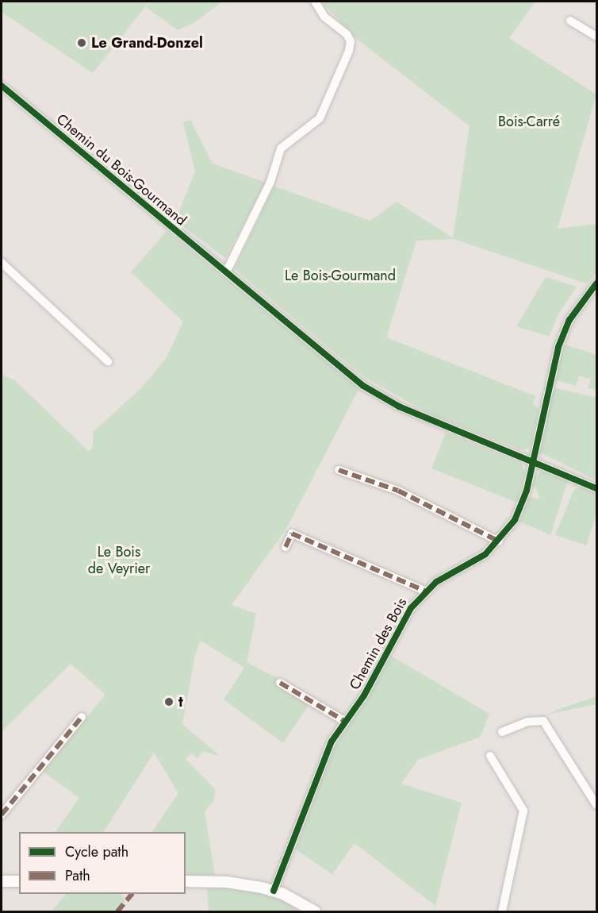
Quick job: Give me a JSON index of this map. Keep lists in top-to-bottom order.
{
  "streets": {
    "street": ["Chemin du Bois-Gourmand", "Chemin des Bois"]
  },
  "crossings": [
    ["Chemin du Bois-Gourmand", "Chemin des Bois"]
  ],
  "parks": ["Bois-Carré", "Le Bois-Gourmand", "Le Bois de Veyrier"],
  "places": ["Le Grand-Donzel", "t"],
  "legend": ["Cycle path", "Path"]
}
